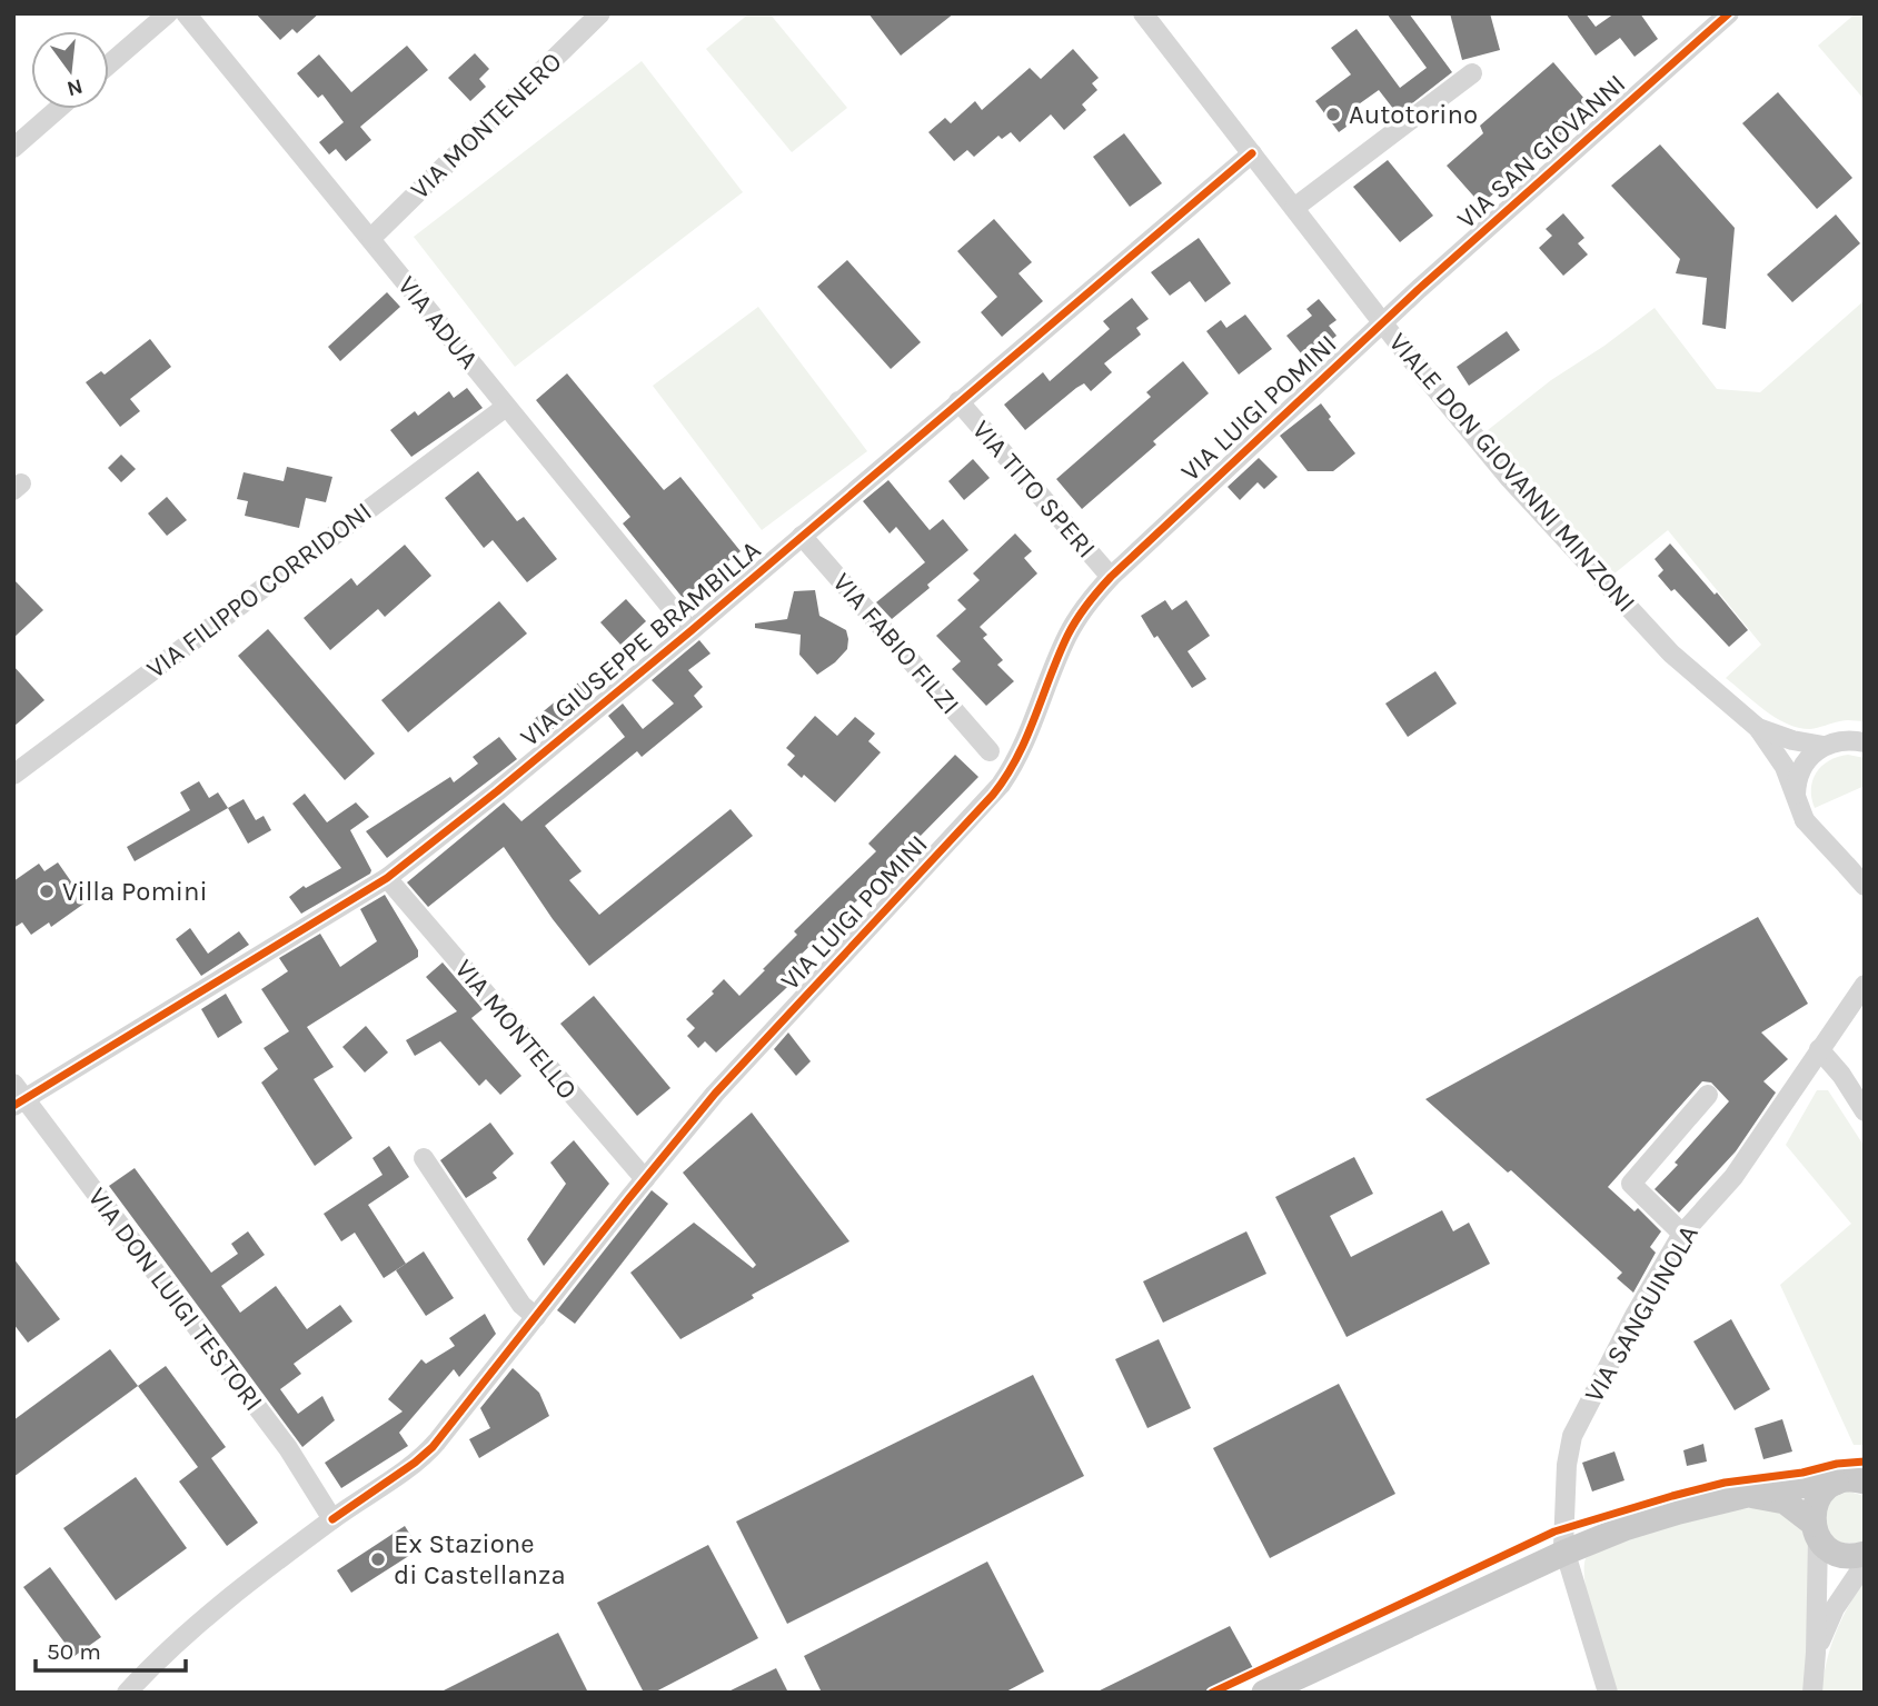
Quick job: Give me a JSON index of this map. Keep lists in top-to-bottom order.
{
  "streets": {
    "street": [
      "VIA MONTENERO",
      "VIA SAN GIOVANNI",
      "VIA ADUA",
      "VIA LUIGI POMINI",
      "VIALE DON GIOVANNI MINZONI",
      "VIA TITO SPERI",
      "VIA FILIPPO CORRIDONI",
      "VIA GIUSEPPE BRAMBILLA",
      "VIA FABIO FILZI",
      "VIA MONTELLO",
      "VIA DON LUIGI TESTORI",
      "VIA SANGUINOLA"
    ]
  },
  "crossings": [
    ["VIA MONTENERO", "VIA ADUA"],
    ["VIA SAN GIOVANNI", "VIA LUIGI POMINI"],
    ["VIA SAN GIOVANNI", "VIALE DON GIOVANNI MINZONI"],
    ["VIA ADUA", "VIA FILIPPO CORRIDONI"],
    ["VIA ADUA", "VIA GIUSEPPE BRAMBILLA"],
    ["VIA LUIGI POMINI", "VIALE DON GIOVANNI MINZONI"],
    ["VIA LUIGI POMINI", "VIA TITO SPERI"],
    ["VIA LUIGI POMINI", "VIA MONTELLO"],
    ["VIA LUIGI POMINI", "VIA DON LUIGI TESTORI"],
    ["VIALE DON GIOVANNI MINZONI", "VIA GIUSEPPE BRAMBILLA"],
    ["VIA TITO SPERI", "VIA GIUSEPPE BRAMBILLA"],
    ["VIA GIUSEPPE BRAMBILLA", "VIA FABIO FILZI"],
    ["VIA GIUSEPPE BRAMBILLA", "VIA MONTELLO"],
    ["VIA GIUSEPPE BRAMBILLA", "VIA DON LUIGI TESTORI"]
  ],
  "places": ["Autotorino", "Villa Pomini", "Ex Stazione di Castellanza"],
  "scale_bar": "50 m",
  "north": "bottom"
}
